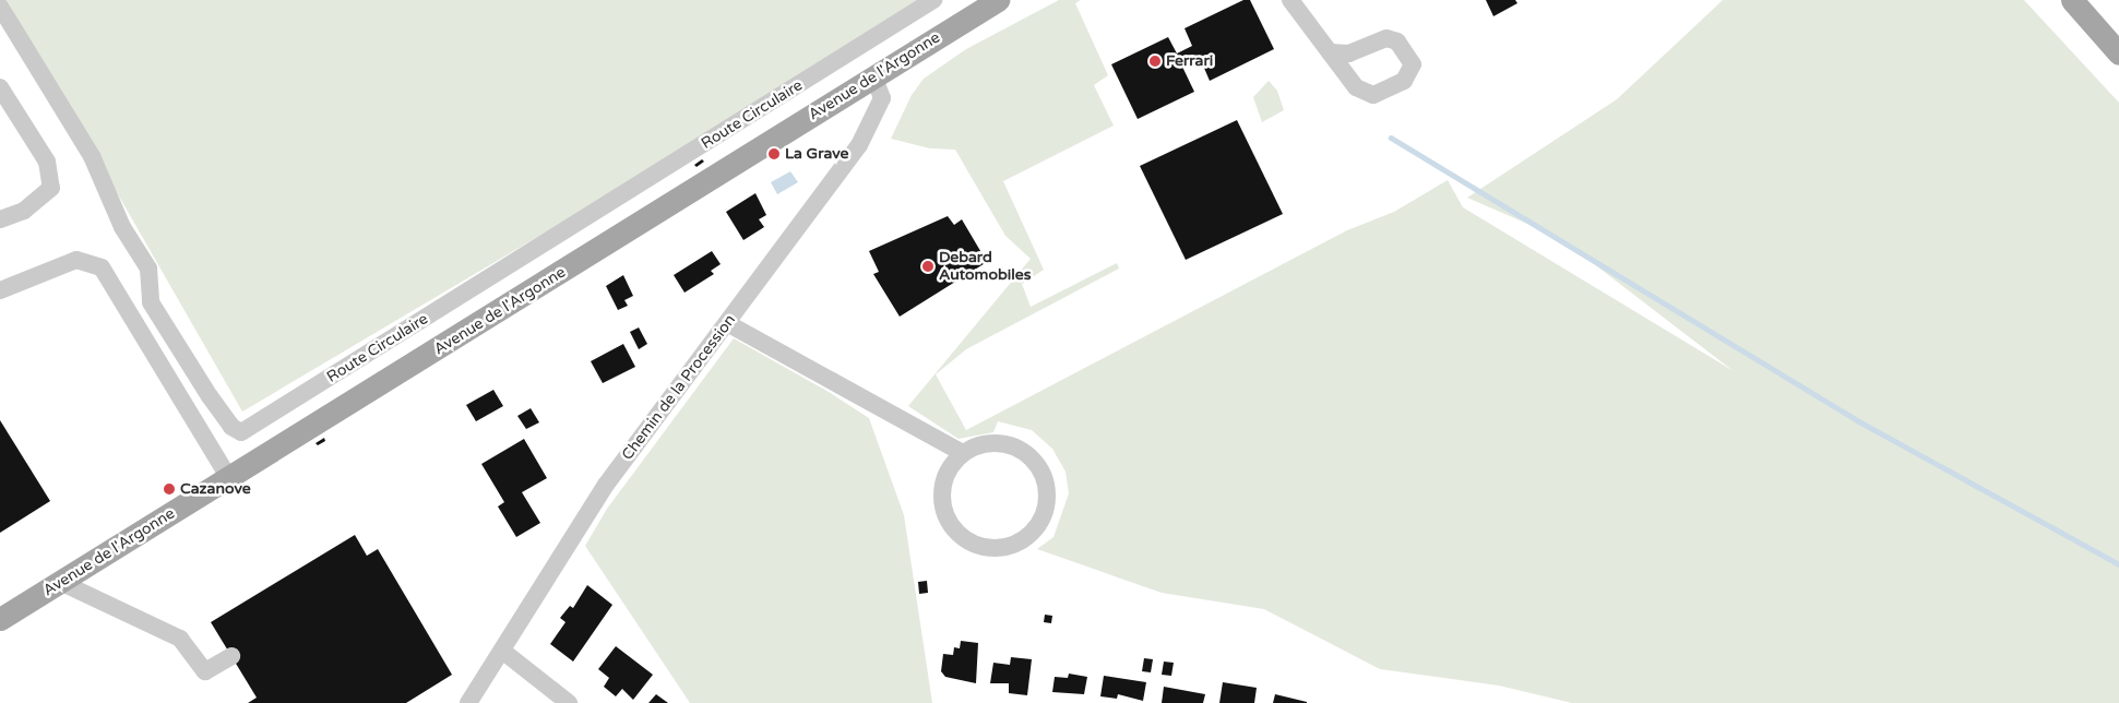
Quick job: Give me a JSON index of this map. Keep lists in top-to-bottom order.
{
  "streets": {
    "main road": ["Avenue de l'Argonne"],
    "street": ["Route Circulaire", "Chemin de la Procession"]
  },
  "crossings": [
    ["Avenue de l'Argonne", "Chemin de la Procession"]
  ],
  "places": [
    "Ferrari",
    "La Grave",
    "Debard Automobiles",
    "Cazanove"
  ]
}
